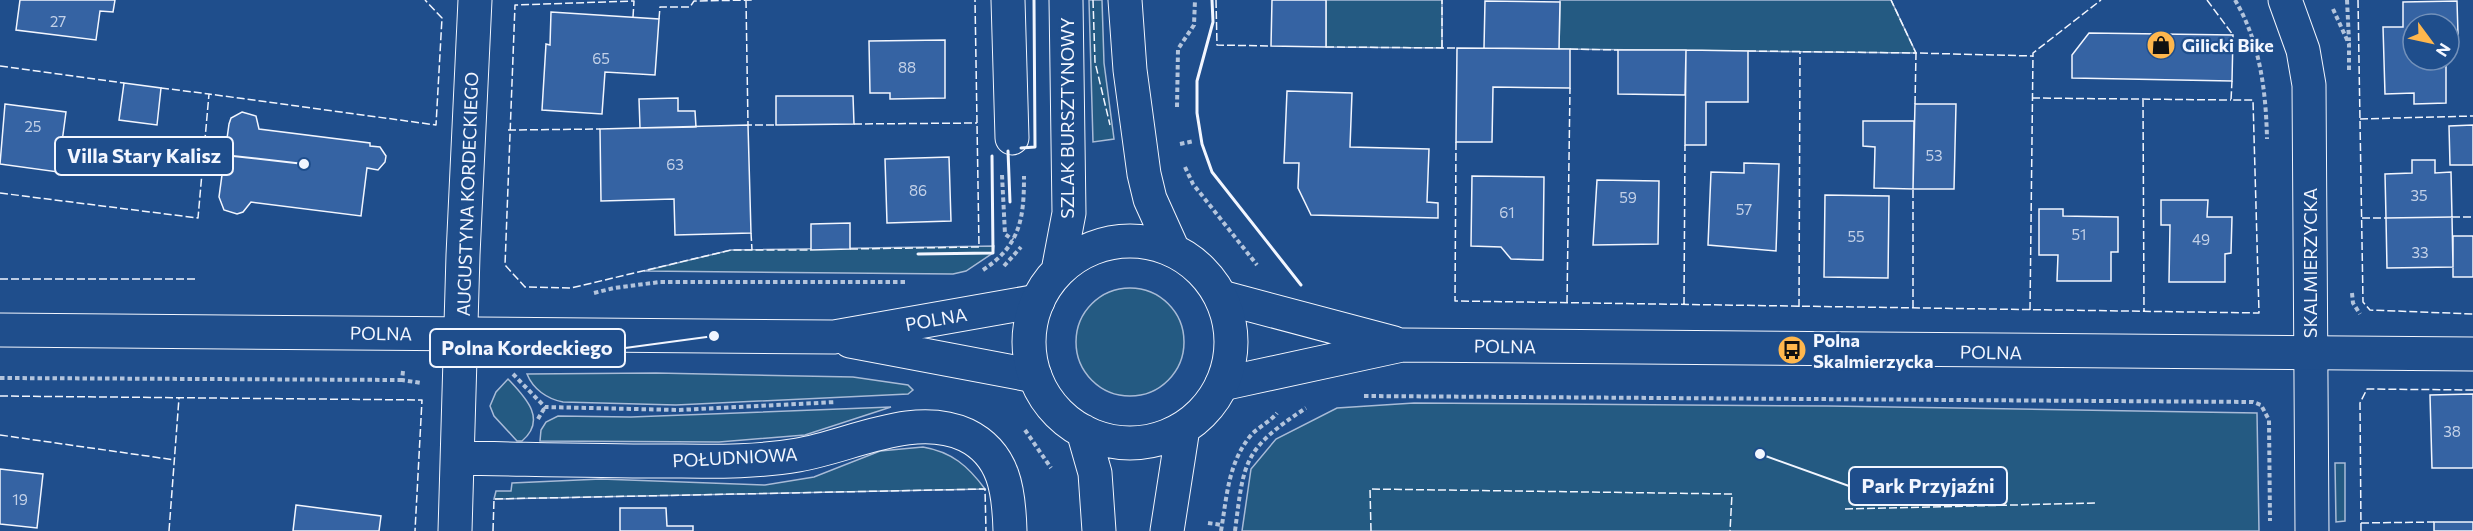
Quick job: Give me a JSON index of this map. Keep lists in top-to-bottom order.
{
  "streets": {
    "street": [
      "SZLAK BURSZTYNOWY",
      "AUGUSTYNA KORDECKIEGO",
      "SKALMIERZYCKA",
      "POLNA",
      "POŁUDNIOWA"
    ]
  },
  "crossings": [
    ["SZLAK BURSZTYNOWY", "POLNA"],
    ["AUGUSTYNA KORDECKIEGO", "POLNA"],
    ["AUGUSTYNA KORDECKIEGO", "POŁUDNIOWA"],
    ["SKALMIERZYCKA", "POLNA"]
  ],
  "places": {
    "shop": ["Gilicki Bike"],
    "other": ["Villa Stary Kalisz", "Polna Kordeckiego", "Park Przyjaźni"],
    "bus stop": ["Polna Skalmierzycka"]
  },
  "house_numbers": [
    "27",
    "65",
    "88",
    "25",
    "53",
    "63",
    "86",
    "35",
    "59",
    "57",
    "61",
    "51",
    "55",
    "49",
    "33",
    "38",
    "19"
  ],
  "north": "bottom right"
}
